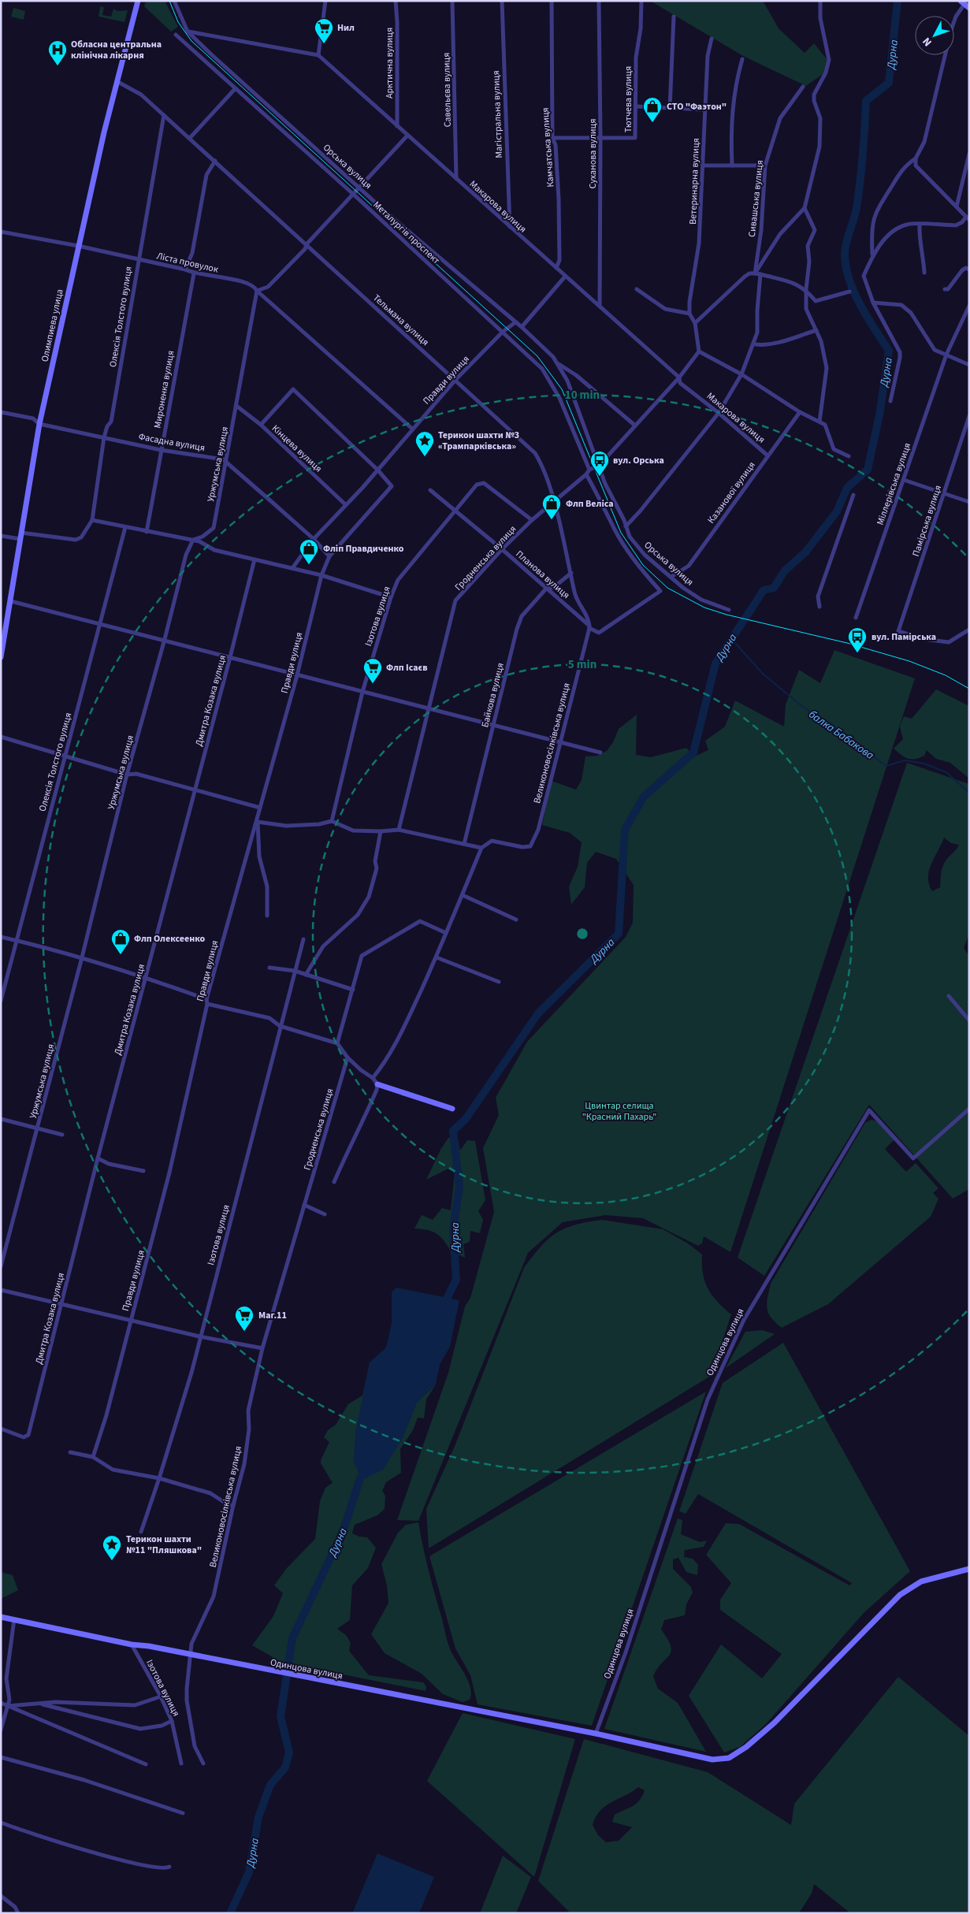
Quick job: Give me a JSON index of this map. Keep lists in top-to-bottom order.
{
  "streets": {
    "main road": ["Олимпиева улица", "Одинцова вулиця"],
    "street": [
      "Арктична вулиця",
      "Савельєва вулиця",
      "Тютчева вулиця",
      "Магістральна вулиця",
      "Камчатська вулиця",
      "Суханова вулиця",
      "Орська вулиця",
      "Ветеринарна вулиця",
      "Сивашська вулиця",
      "Макарова вулиця",
      "Металургів проспект",
      "Ліста провулок",
      "Олексія Толстого вулиця",
      "Тельмана вулиця",
      "Правди вулиця",
      "Мироненка вулиця",
      "Фасадна вулиця",
      "Кінцева вулиця",
      "Уржумська вулиця",
      "Міллерівська вулиця",
      "Казанової вулиця",
      "Памірська вулиця",
      "Гродненська вулиця",
      "Планова вулиця",
      "Ізотова вулиця",
      "Байкова вулиця",
      "Дмитра Козака вулиця",
      "Великоновосілківська вулиця"
    ]
  },
  "crossings": [
    ["Арктична вулиця", "Макарова вулиця"],
    ["Савельєва вулиця", "Макарова вулиця"],
    ["Тютчева вулиця", "Камчатська вулиця"],
    ["Тютчева вулиця", "Суханова вулиця"],
    ["Магістральна вулиця", "Макарова вулиця"],
    ["Камчатська вулиця", "Макарова вулиця"],
    ["Суханова вулиця", "Макарова вулиця"],
    ["Орська вулиця", "Правди вулиця"],
    ["Орська вулиця", "Казанової вулиця"],
    ["Макарова вулиця", "Казанової вулиця"],
    ["Металургів проспект", "Правди вулиця"],
    ["Металургів проспект", "Гродненська вулиця"],
    ["Ліста провулок", "Олексія Толстого вулиця"],
    ["Ліста провулок", "Олимпиева улица"],
    ["Ліста провулок", "Правди вулиця"],
    ["Ліста провулок", "Мироненка вулиця"],
    ["Ліста провулок", "Уржумська вулиця"],
    ["Олексія Толстого вулиця", "Тельмана вулиця"],
    ["Олексія Толстого вулиця", "Фасадна вулиця"],
    ["Тельмана вулиця", "Олимпиева улица"],
    ["Тельмана вулиця", "Правди вулиця"],
    ["Тельмана вулиця", "Гродненська вулиця"],
    ["Тельмана вулиця", "Планова вулиця"],
    ["Тельмана вулиця", "Байкова вулиця"],
    ["Тельмана вулиця", "Великоновосілківська вулиця"],
    ["Олимпиева улица", "Фасадна вулиця"],
    ["Правди вулиця", "Фасадна вулиця"],
    ["Правди вулиця", "Кінцева вулиця"],
    ["Мироненка вулиця", "Фасадна вулиця"],
    ["Фасадна вулиця", "Уржумська вулиця"],
    ["Кінцева вулиця", "Уржумська вулиця"],
    ["Гродненська вулиця", "Планова вулиця"],
    ["Гродненська вулиця", "Ізотова вулиця"],
    ["Гродненська вулиця", "Великоновосілківська вулиця"],
    ["Планова вулиця", "Ізотова вулиця"],
    ["Планова вулиця", "Байкова вулиця"],
    ["Планова вулиця", "Великоновосілківська вулиця"],
    ["Ізотова вулиця", "Одинцова вулиця"],
    ["Великоновосілківська вулиця", "Одинцова вулиця"]
  ],
  "water": ["Дурна", "балка Бабакова"],
  "parks": ["Цвинтар селища \"Красний Пахарь\""],
  "places": {
    "supermarket": ["Нил", "Флп Ісаєв", "Маг.11"],
    "hospital": ["Обласна центральна клінічна лікарня"],
    "shop": [
      "СТО \"Фаэтон\"",
      "Флп Веліса",
      "Фліп Правдиченко",
      "Флп Олексеенко"
    ],
    "place": ["Терикон шахти №3 «Трампарківська»", "Терикон шахти №11 \"Пляшкова\""],
    "bus stop": ["вул. Орська", "вул. Памірська"]
  },
  "north": "bottom left",
  "rings": ["10 min", "5 min"]
}
